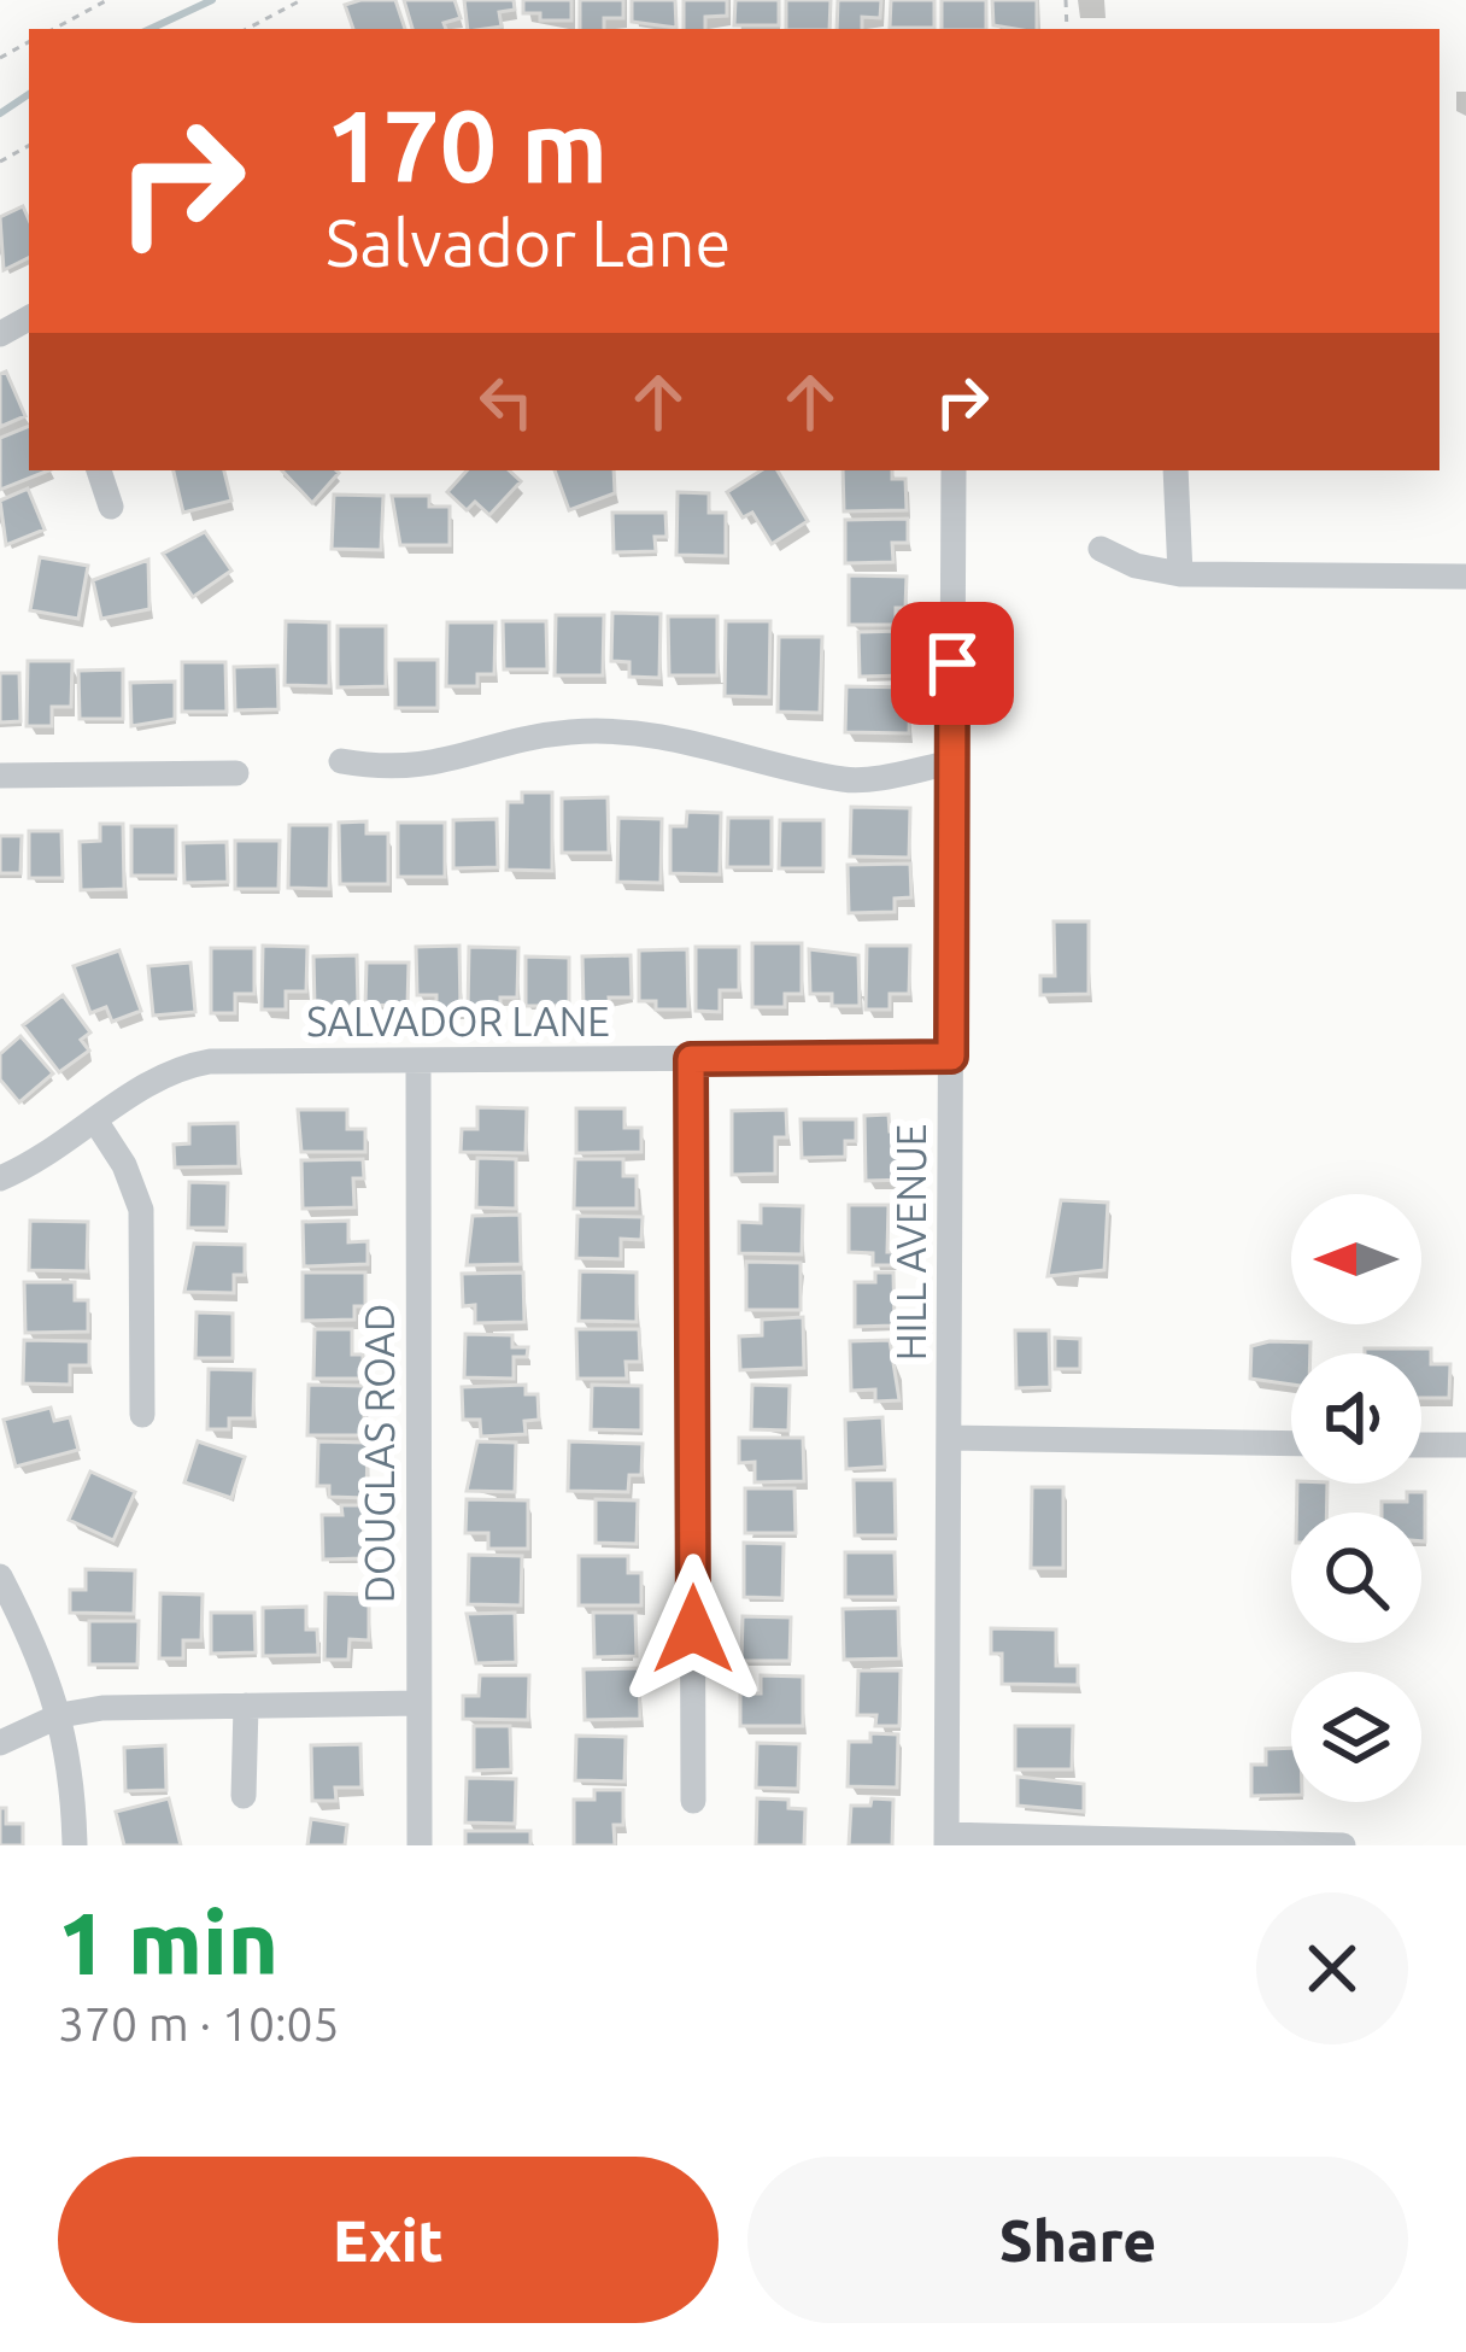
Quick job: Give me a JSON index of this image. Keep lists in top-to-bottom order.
{
  "streets": {
    "street": ["SALVADOR LANE", "HILL AVENUE", "DOUGLAS ROAD"]
  },
  "crossings": [
    ["SALVADOR LANE", "HILL AVENUE"],
    ["SALVADOR LANE", "DOUGLAS ROAD"]
  ],
  "north": "left",
  "page": {
    "turn": ["170 m", "Salvador Lane"],
    "heading": ["1 min", "370 m · 10:05"],
    "buttons": ["Exit", "Share"]
  }
}
